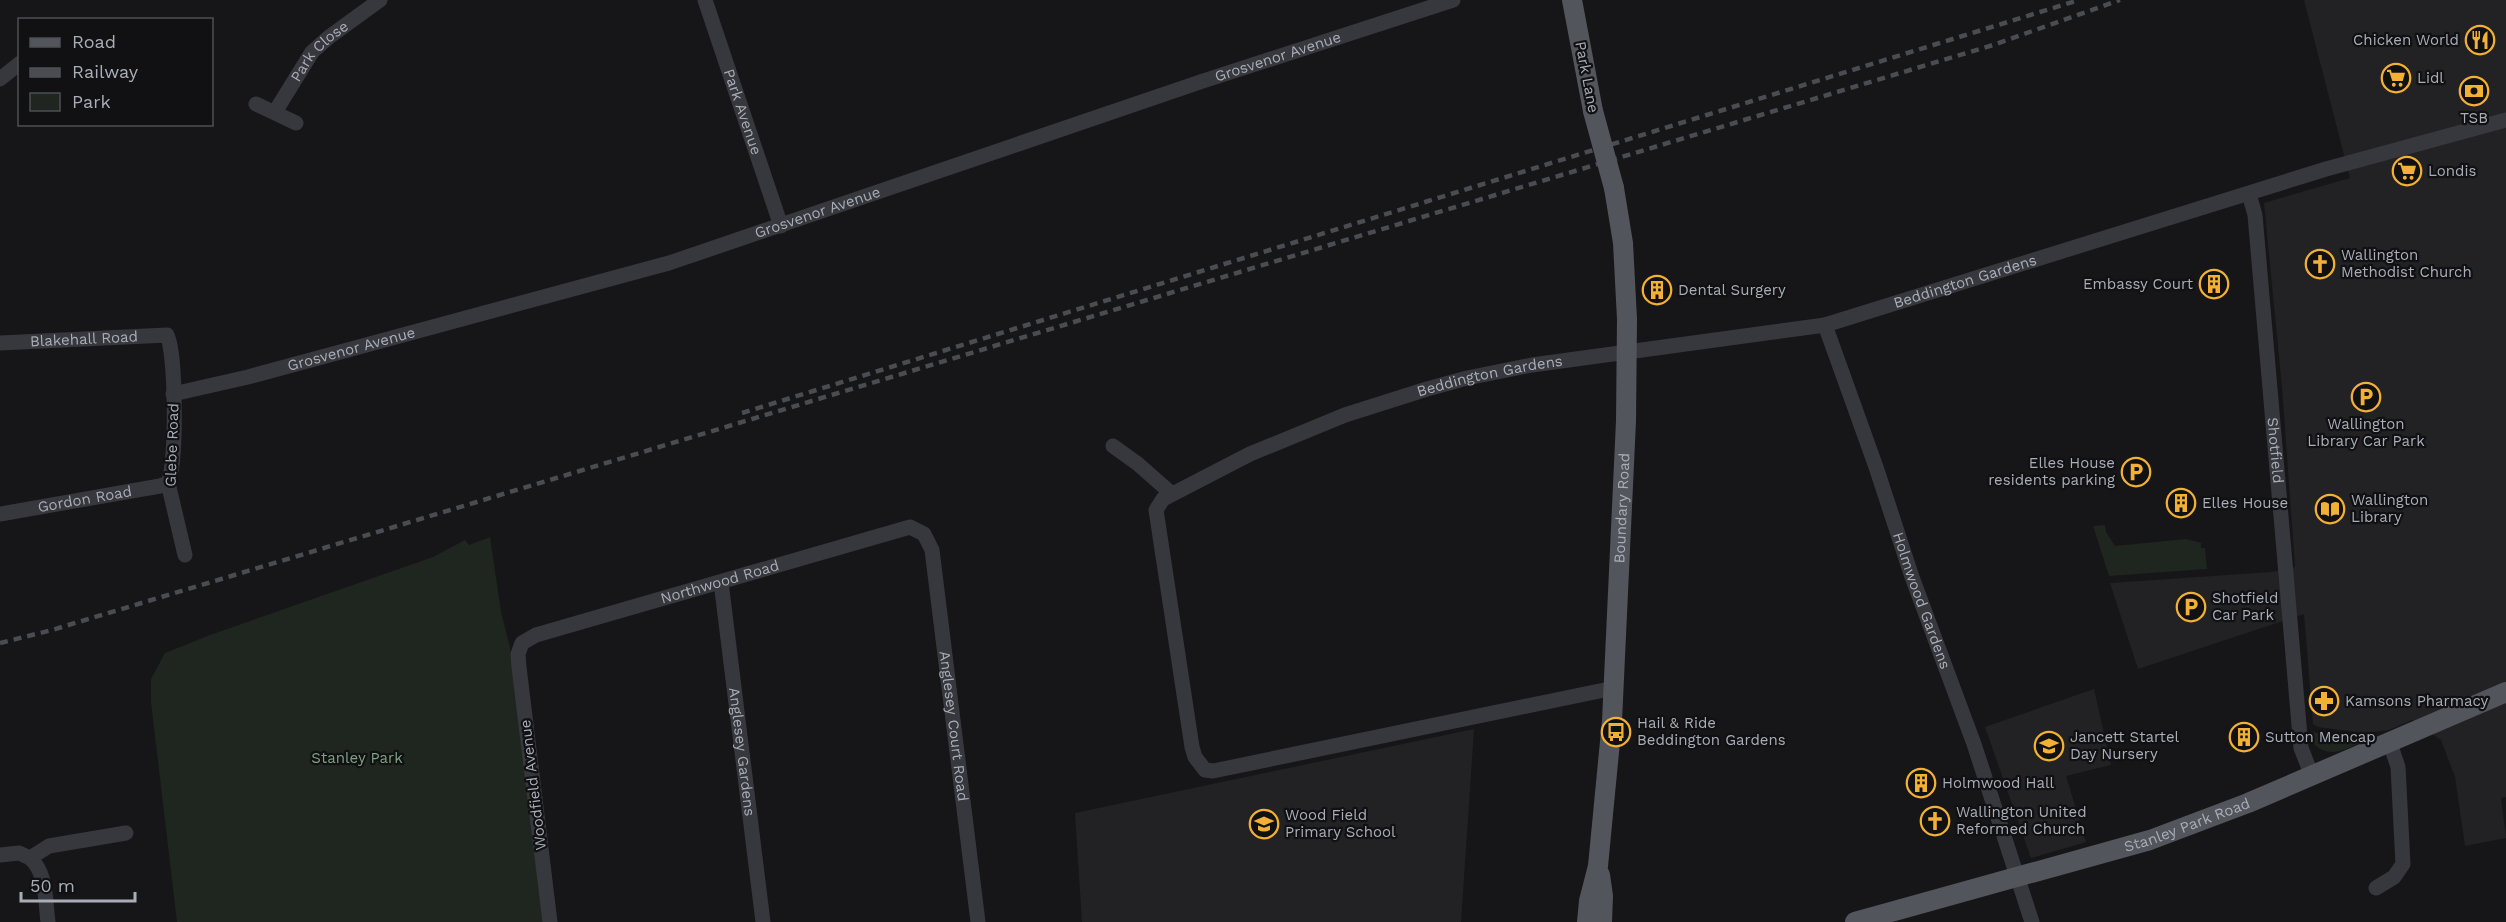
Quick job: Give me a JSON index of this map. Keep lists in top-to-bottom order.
{
  "streets": {
    "main road": ["Park Lane", "Boundary Road", "Stanley Park Road"],
    "street": [
      "Park Close",
      "Grosvenor Avenue",
      "Park Avenue",
      "Beddington Gardens",
      "Blakehall Road",
      "Glebe Road",
      "Shotfield",
      "Gordon Road",
      "Northwood Road",
      "Holmwood Gardens",
      "Anglesey Court Road",
      "Anglesey Gardens",
      "Woodfield Avenue"
    ]
  },
  "crossings": [
    ["Grosvenor Avenue", "Park Avenue"],
    ["Grosvenor Avenue", "Glebe Road"],
    ["Park Lane", "Boundary Road"],
    ["Beddington Gardens", "Shotfield"],
    ["Beddington Gardens", "Boundary Road"],
    ["Beddington Gardens", "Holmwood Gardens"],
    ["Blakehall Road", "Glebe Road"],
    ["Glebe Road", "Gordon Road"],
    ["Shotfield", "Stanley Park Road"],
    ["Northwood Road", "Anglesey Court Road"],
    ["Northwood Road", "Anglesey Gardens"],
    ["Northwood Road", "Woodfield Avenue"],
    ["Holmwood Gardens", "Stanley Park Road"]
  ],
  "parks": ["Stanley Park"],
  "places": {
    "restaurant": ["Chicken World"],
    "supermarket": ["Lidl", "Londis"],
    "bank": ["TSB"],
    "church": ["Wallington Methodist Church", "Wallington United Reformed Church"],
    "building": [
      "Embassy Court",
      "Dental Surgery",
      "Elles House",
      "Sutton Mencap",
      "Holmwood Hall"
    ],
    "parking": ["Wallington Library Car Park", "Elles House residents parking", "Shotfield Car Park"],
    "library": ["Wallington Library"],
    "pharmacy": ["Kamsons Pharmacy"],
    "bus stop": ["Hail & Ride Beddington Gardens"],
    "school or university": ["Jancett Startel Day Nursery", "Wood Field Primary School"]
  },
  "legend": ["Road", "Railway", "Park"],
  "scale_bar": "50 m"
}
